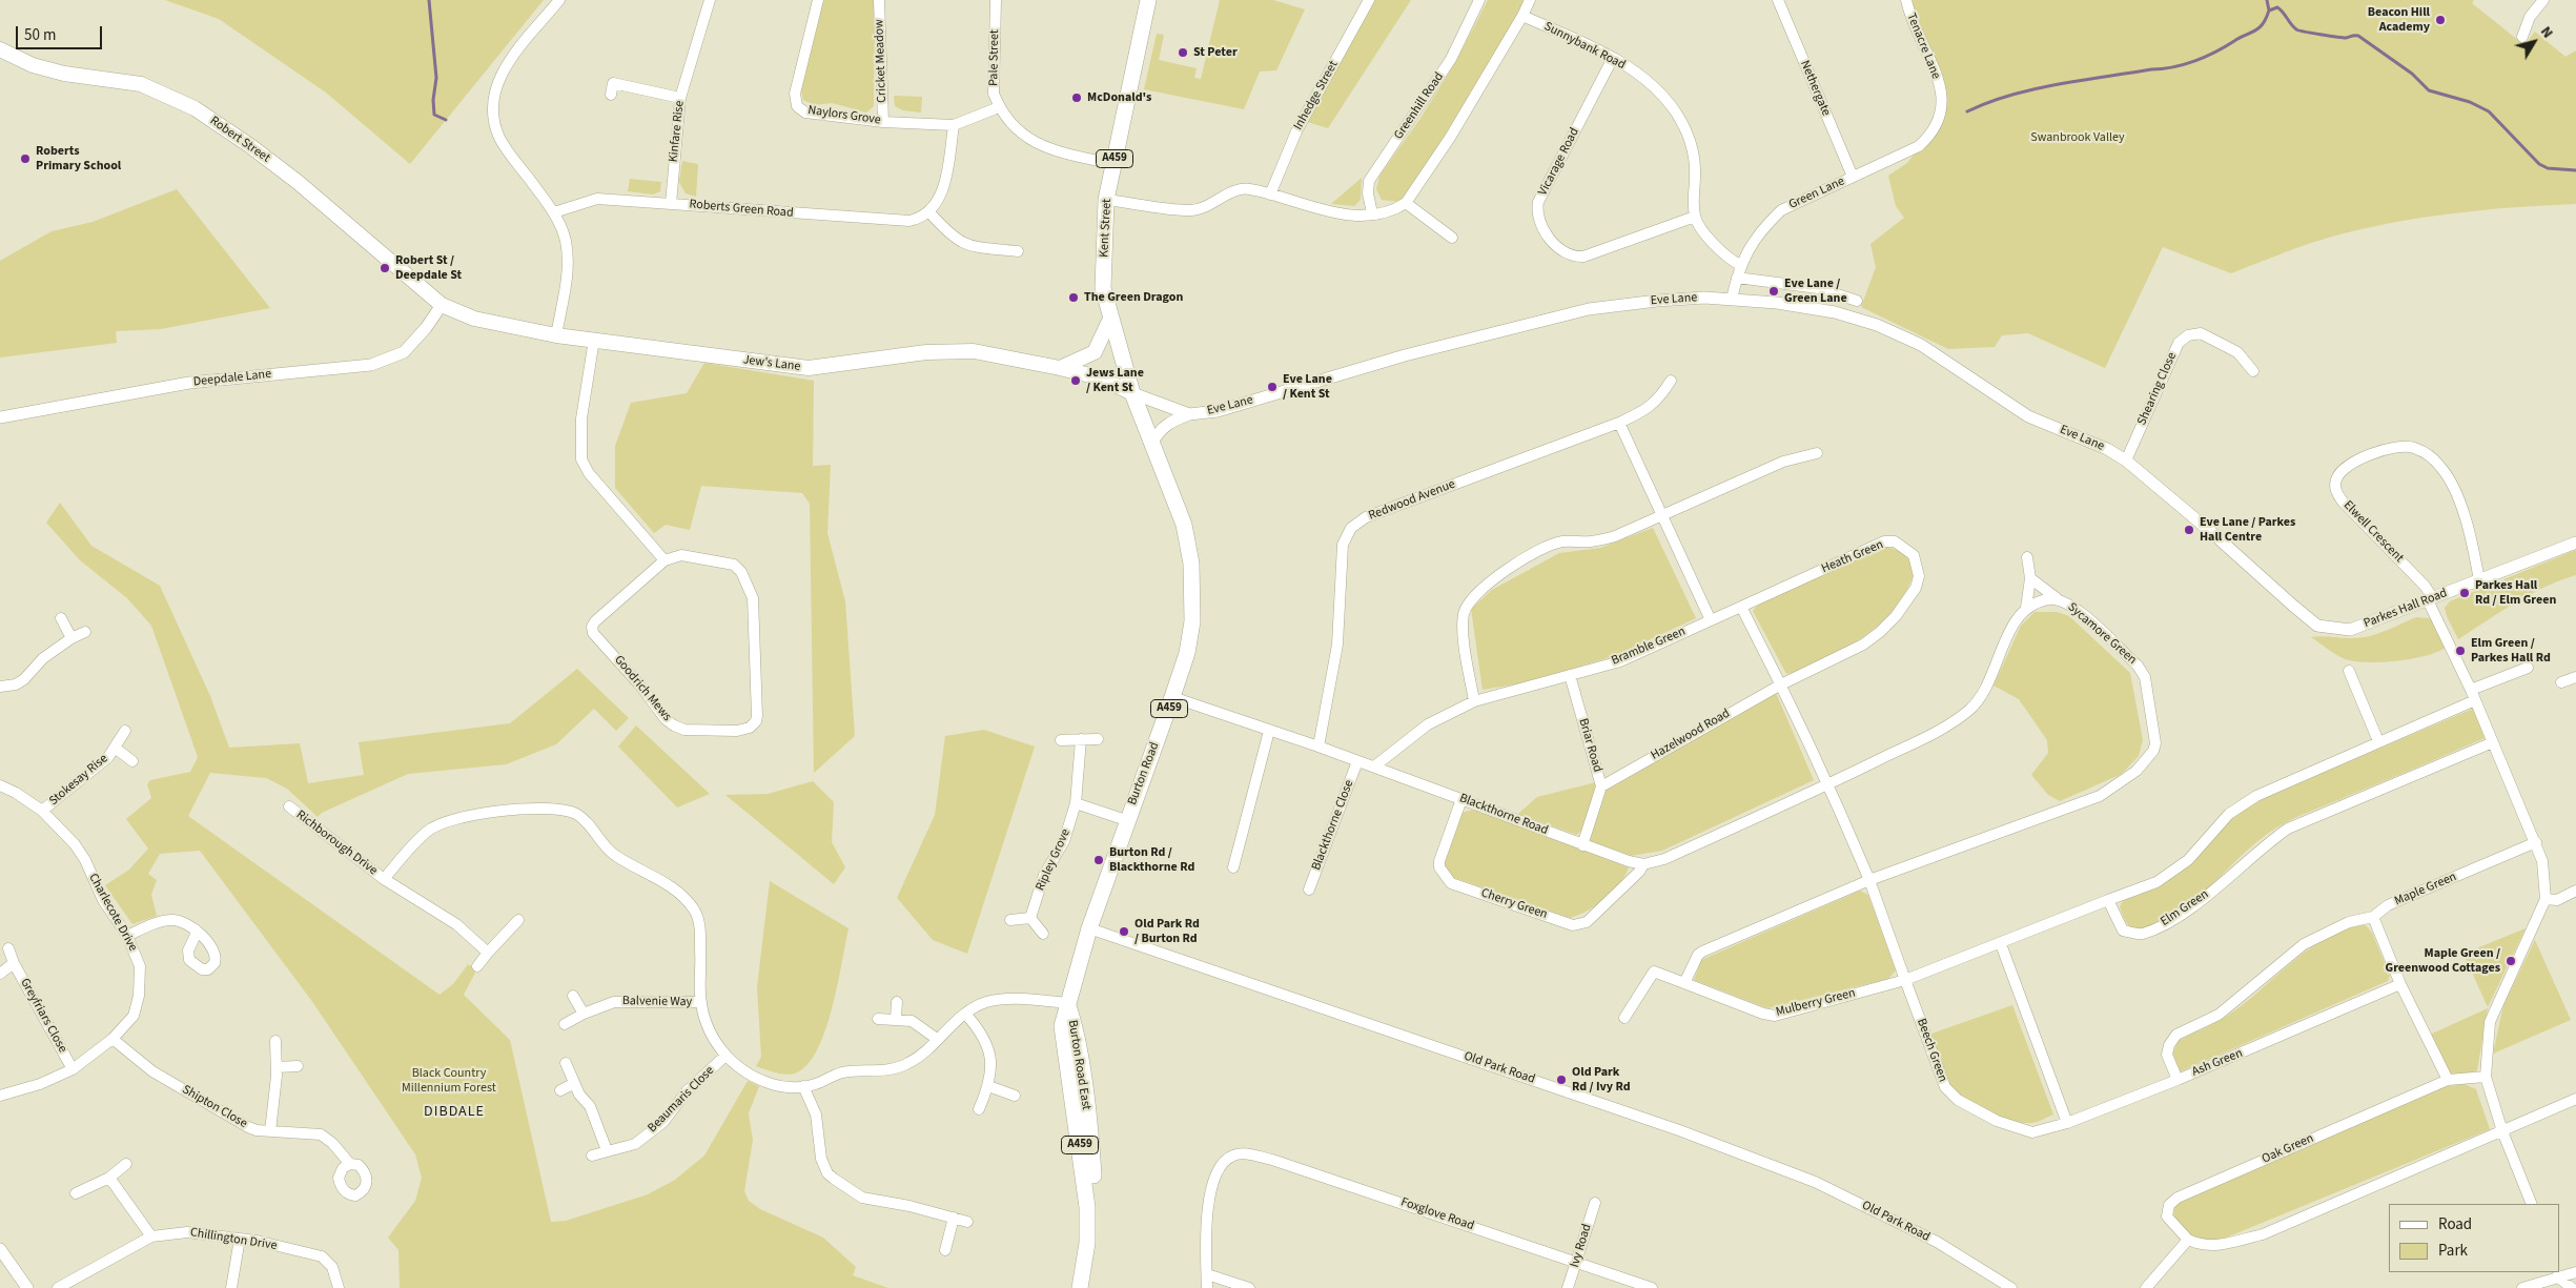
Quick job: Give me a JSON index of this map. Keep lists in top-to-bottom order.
{
  "streets": {
    "main road": [
      "Robert Street",
      "A459",
      "Kent Street",
      "Jew's Lane",
      "Burton Road",
      "Burton Road East"
    ],
    "street": [
      "Sunnybank Road",
      "Tenacre Lane",
      "Pale Street",
      "Cricket Meadow",
      "Nethergate",
      "Inhedge Street",
      "Greenhill Road",
      "Naylors Grove",
      "Kinfare Rise",
      "Vicarage Road",
      "Green Lane",
      "Roberts Green Road",
      "Eve Lane",
      "Deepdale Lane",
      "Shearing Close",
      "Redwood Avenue",
      "Elwell Crescent",
      "Heath Green",
      "Parkes Hall Road",
      "Sycamore Green",
      "Bramble Green",
      "Goodrich Mews",
      "Hazelwood Road",
      "Briar Road",
      "Stokesay Rise",
      "Blackthorne Road",
      "Blackthorne Close",
      "Richborough Drive",
      "Ripley Grove",
      "Maple Green",
      "Cherry Green",
      "Elm Green",
      "Charlecote Drive",
      "Balvenie Way",
      "Mulberry Green",
      "Greyfriars Close",
      "Beech Green",
      "Ash Green",
      "Old Park Road",
      "Beaumaris Close",
      "Shipton Close",
      "Oak Green",
      "Foxglove Road",
      "Chillington Drive",
      "Ivy Road"
    ]
  },
  "crossings": [
    ["Sunnybank Road", "Vicarage Road"],
    ["Tenacre Lane", "Green Lane"],
    ["Pale Street", "Naylors Grove"],
    ["Pale Street", "Kent Street"],
    ["Cricket Meadow", "Naylors Grove"],
    ["Nethergate", "Green Lane"],
    ["Kinfare Rise", "Roberts Green Road"],
    ["Robert Street", "Jew's Lane"],
    ["Robert Street", "Deepdale Lane"],
    ["Green Lane", "Eve Lane"],
    ["Kent Street", "Eve Lane"],
    ["Kent Street", "Jew's Lane"],
    ["Kent Street", "Burton Road"],
    ["Eve Lane", "Jew's Lane"],
    ["Eve Lane", "Shearing Close"],
    ["Eve Lane", "Parkes Hall Road"],
    ["Eve Lane", "Burton Road"],
    ["Jew's Lane", "Deepdale Lane"],
    ["Jew's Lane", "Burton Road"],
    ["Redwood Avenue", "Blackthorne Road"],
    ["Elwell Crescent", "Parkes Hall Road"],
    ["Heath Green", "Bramble Green"],
    ["Heath Green", "Hazelwood Road"],
    ["Bramble Green", "Briar Road"],
    ["Bramble Green", "Blackthorne Road"],
    ["Hazelwood Road", "Briar Road"],
    ["Briar Road", "Blackthorne Road"],
    ["Burton Road", "Blackthorne Road"],
    ["Burton Road", "Richborough Drive"],
    ["Burton Road", "Burton Road East"],
    ["Burton Road", "Old Park Road"],
    ["Stokesay Rise", "Charlecote Drive"],
    ["Blackthorne Road", "Blackthorne Close"],
    ["Blackthorne Road", "Cherry Green"],
    ["Richborough Drive", "Balvenie Way"],
    ["Richborough Drive", "Burton Road East"],
    ["Richborough Drive", "Beaumaris Close"],
    ["Maple Green", "Ash Green"],
    ["Charlecote Drive", "Greyfriars Close"],
    ["Charlecote Drive", "Shipton Close"],
    ["Mulberry Green", "Beech Green"],
    ["Beech Green", "Ash Green"],
    ["Foxglove Road", "Ivy Road"]
  ],
  "districts": ["DIBDALE"],
  "parks": ["Swanbrook Valley", "Black Country Millennium Forest"],
  "places": [
    "Beacon Hill Academy",
    "St Peter",
    "McDonald's",
    "Roberts Primary School",
    "Robert St / Deepdale St",
    "Eve Lane / Green Lane",
    "The Green Dragon",
    "Jews Lane / Kent St",
    "Eve Lane / Kent St",
    "Eve Lane / Parkes Hall Centre",
    "Parkes Hall Rd / Elm Green",
    "Elm Green / Parkes Hall Rd",
    "Burton Rd / Blackthorne Rd",
    "Old Park Rd / Burton Rd",
    "Maple Green / Greenwood Cottages",
    "Old Park Rd / Ivy Rd"
  ],
  "legend": ["Road", "Park"],
  "scale_bar": "50 m",
  "north": "top right"
}
